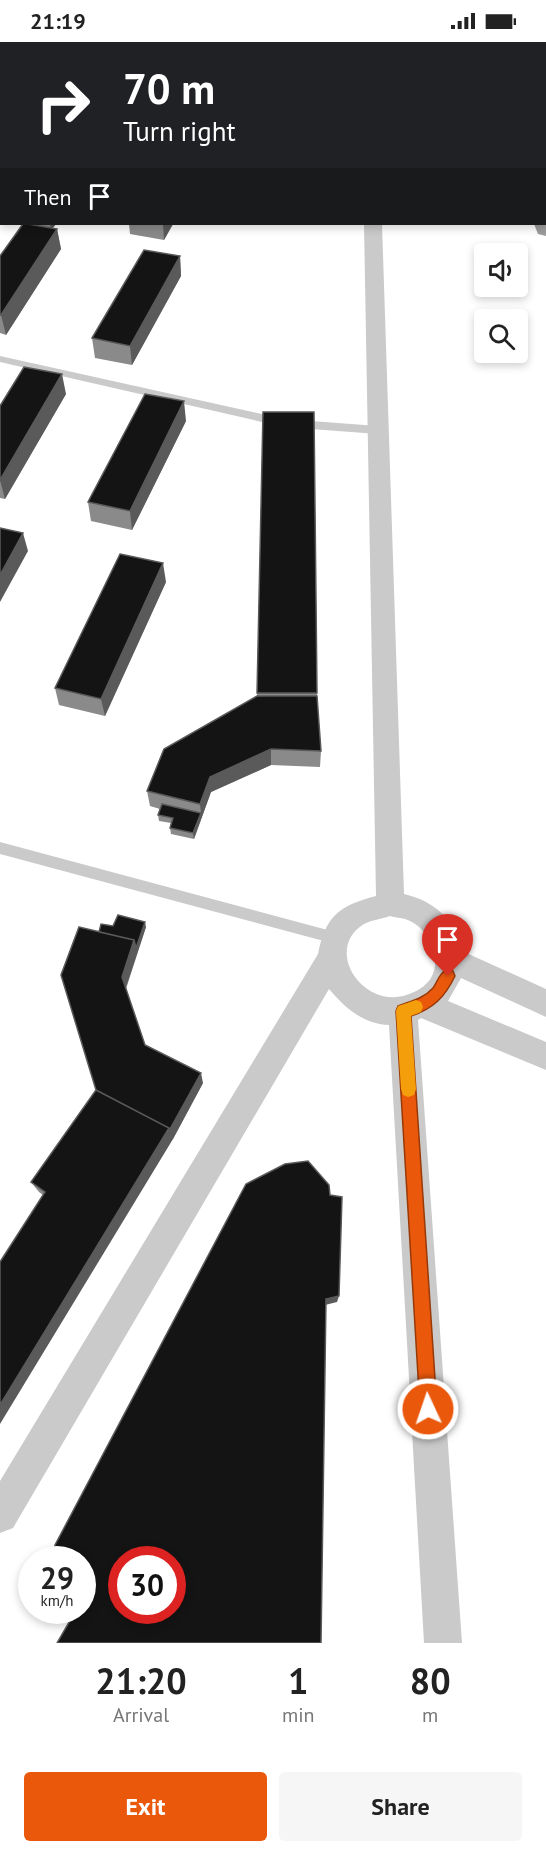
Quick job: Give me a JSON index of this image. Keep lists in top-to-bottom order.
{
  "page": {
    "status": "21:19",
    "turn": ["70 m", "Turn right"],
    "then": "Then",
    "speed": "29 km/h",
    "limit": "30",
    "eta": [
      "21:20",
      "Arrival",
      "1",
      "min",
      "80",
      "m"
    ],
    "buttons": ["Exit", "Share"]
  }
}
